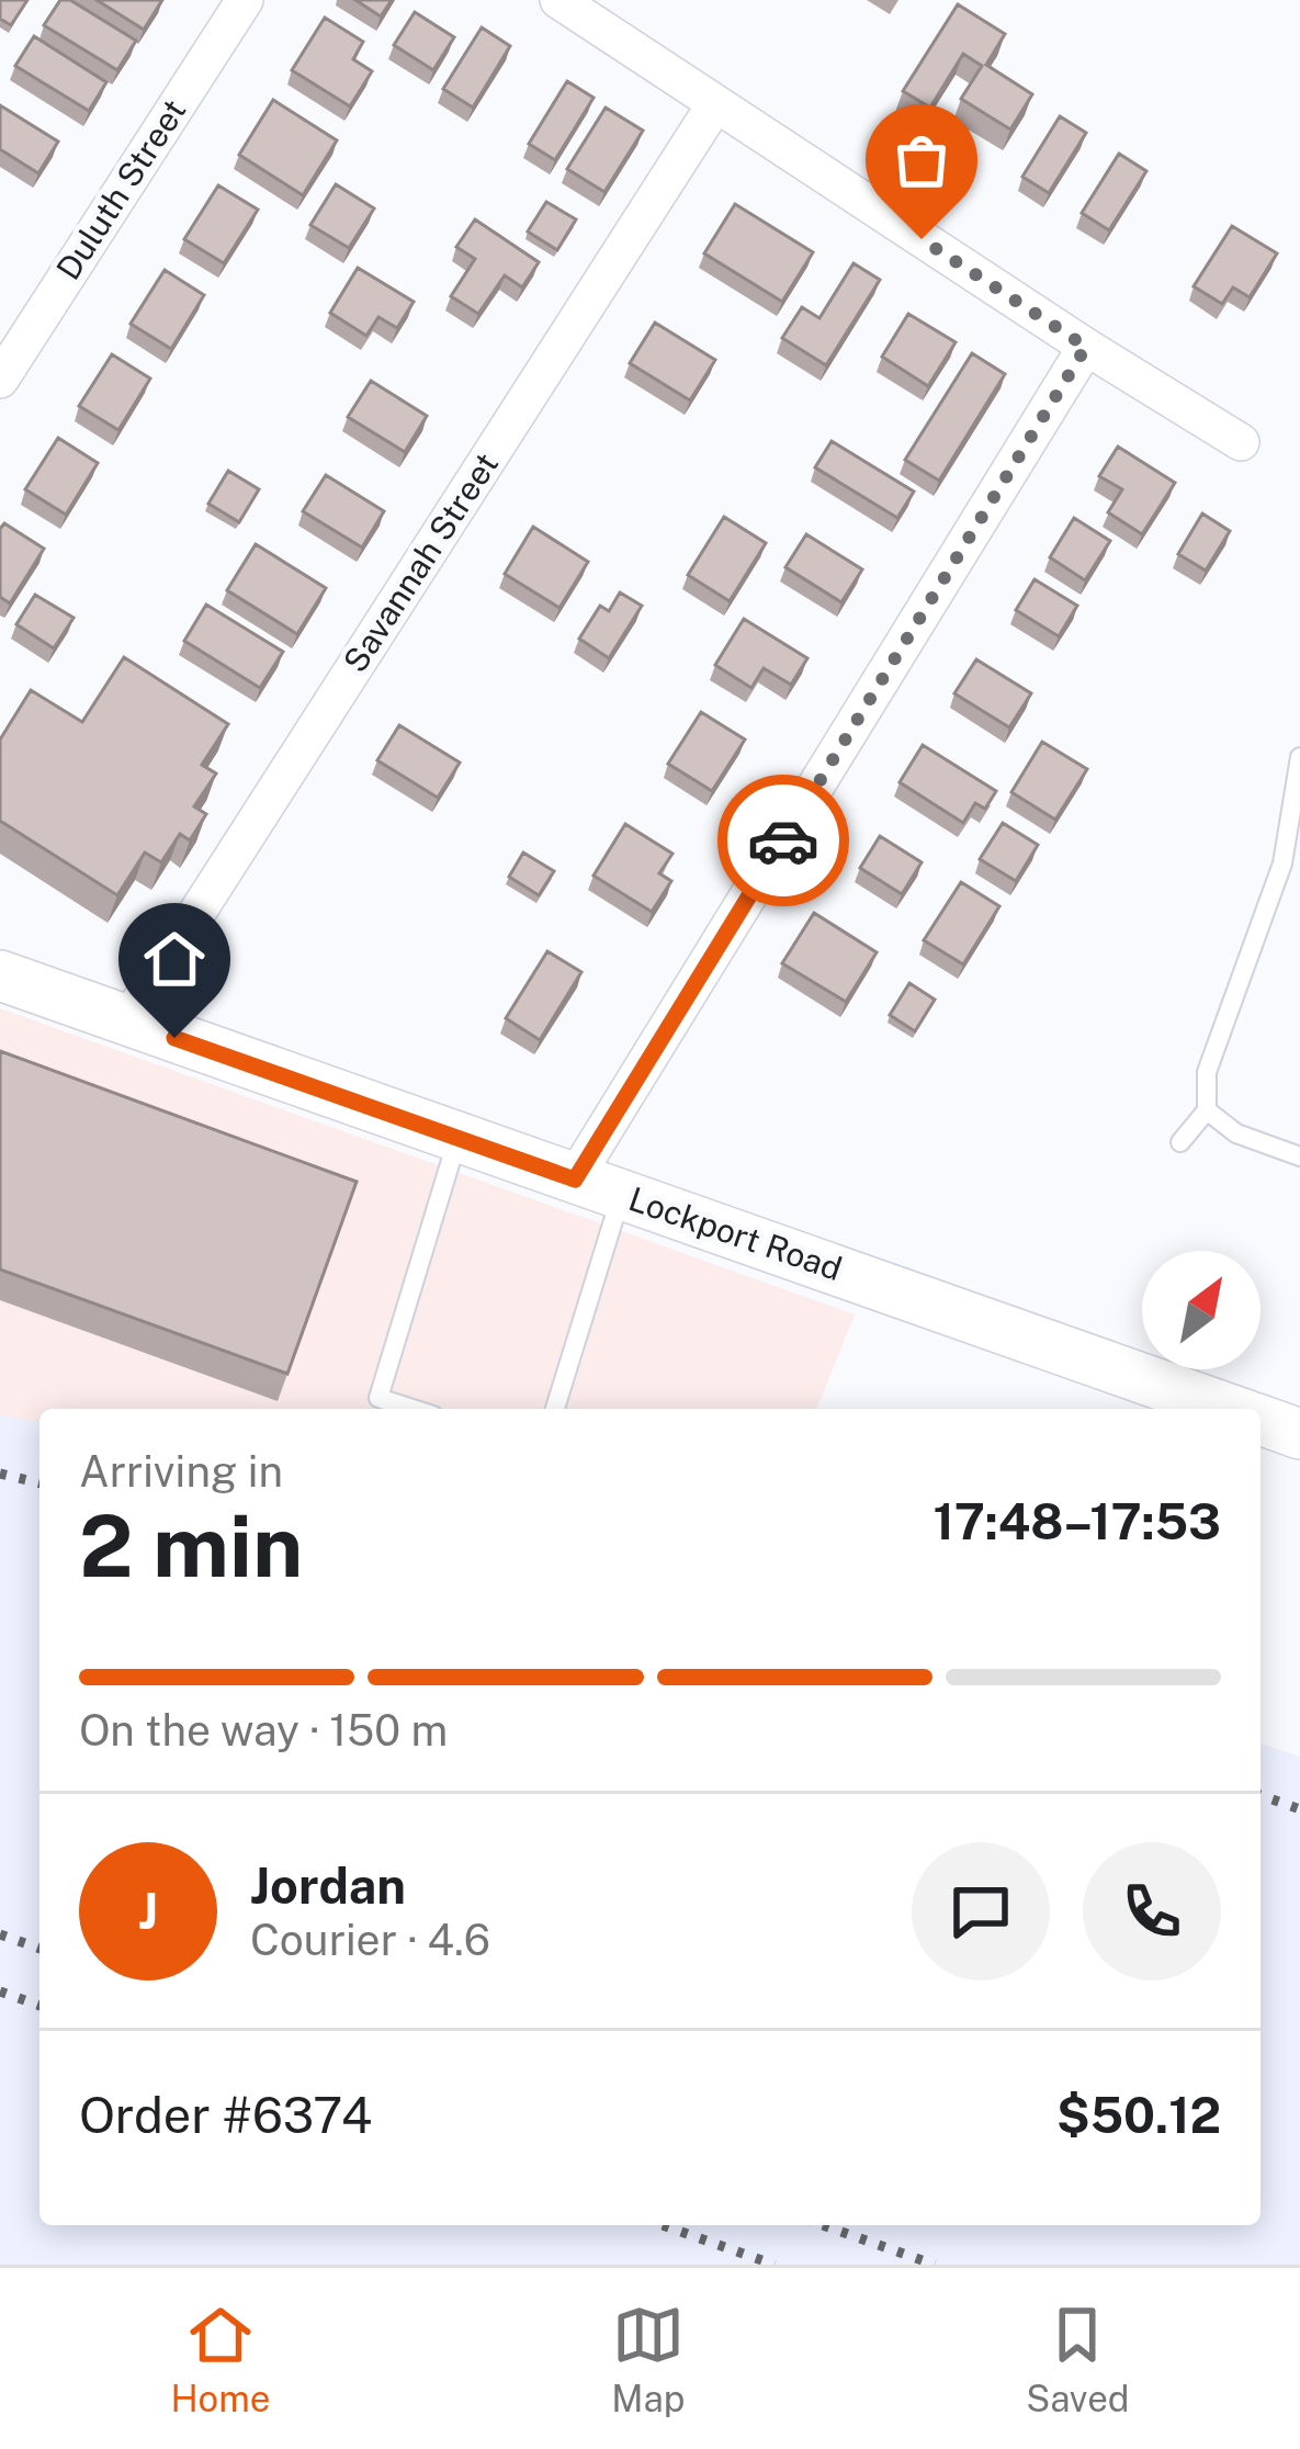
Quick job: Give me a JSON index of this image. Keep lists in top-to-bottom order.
{
  "streets": {
    "street": ["Duluth Street", "Savannah Street", "Lockport Road"]
  },
  "crossings": [
    ["Savannah Street", "Lockport Road"]
  ],
  "north": "top right",
  "page": {
    "heading": ["2 min", "Arriving in", "17:48–17:53"],
    "panel": [
      "Jordan",
      "Courier · 4.6",
      "Order #6374",
      "$50.12"
    ],
    "bar": "On the way · 150 m",
    "round": "J",
    "tabs": ["Home", "Map", "Saved"]
  }
}
